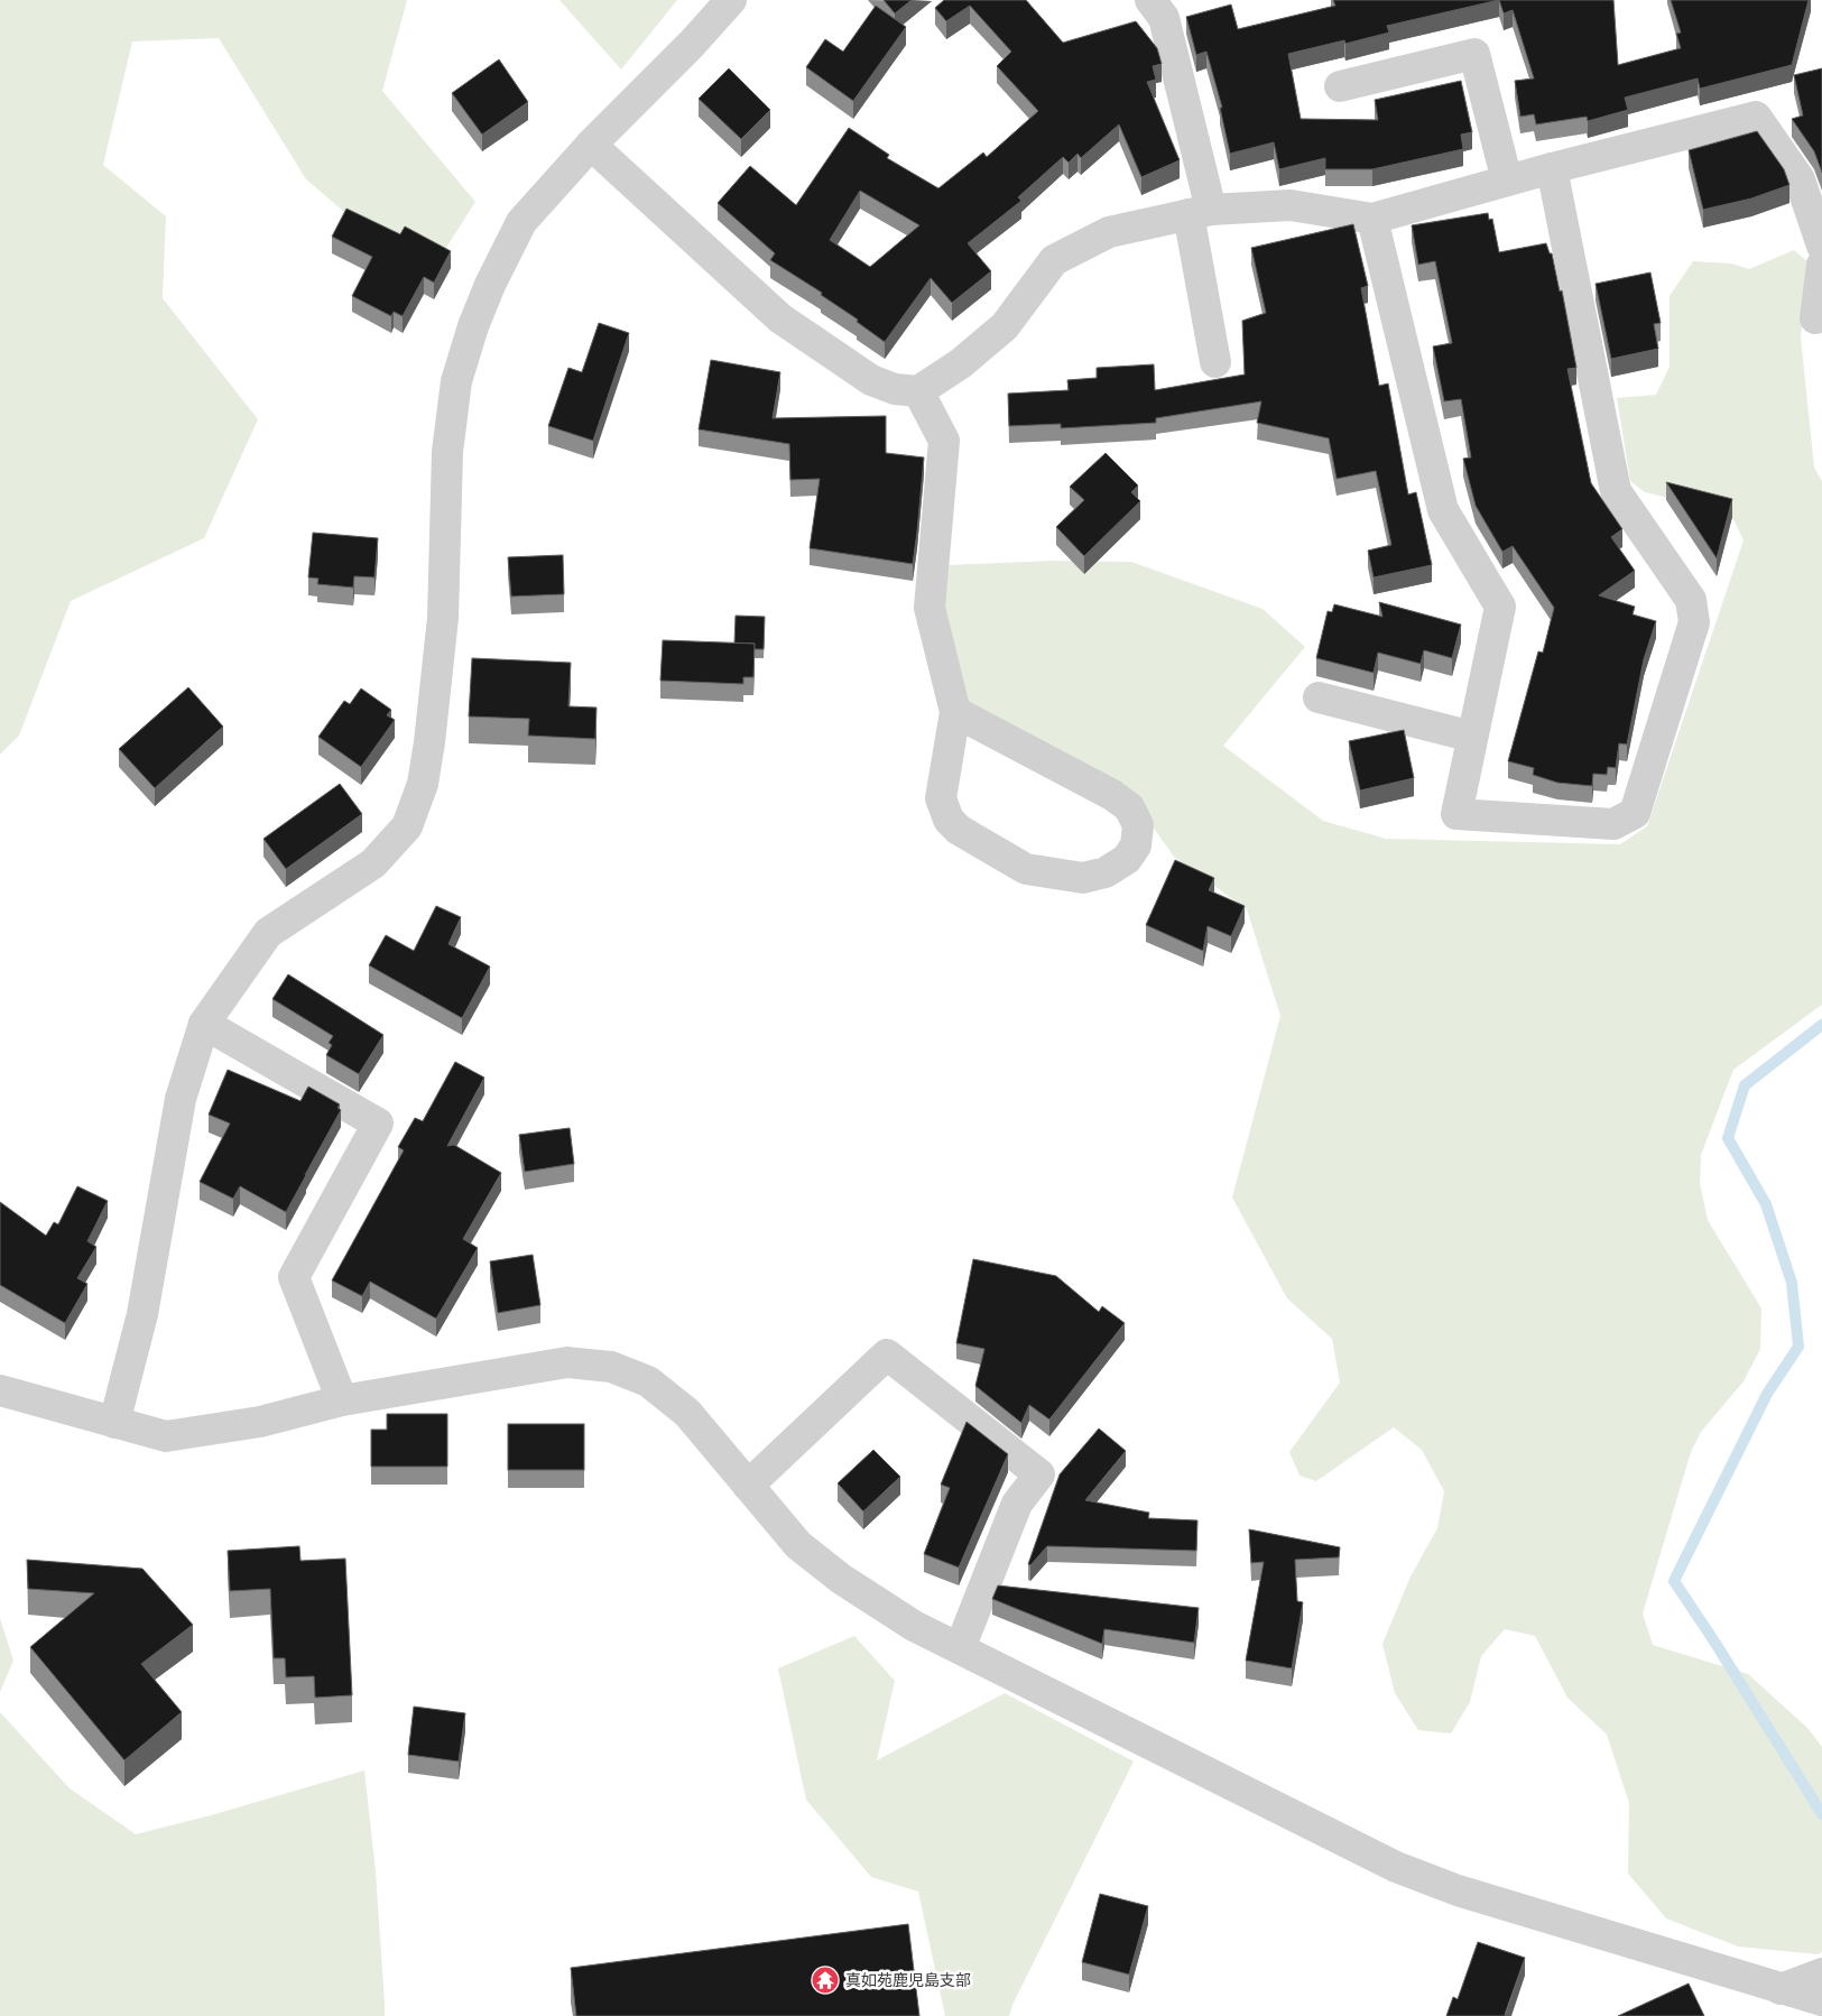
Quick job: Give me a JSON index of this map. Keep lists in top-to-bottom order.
{
  "places": {
    "temple": ["真如苑鹿児島支部"]
  }
}
